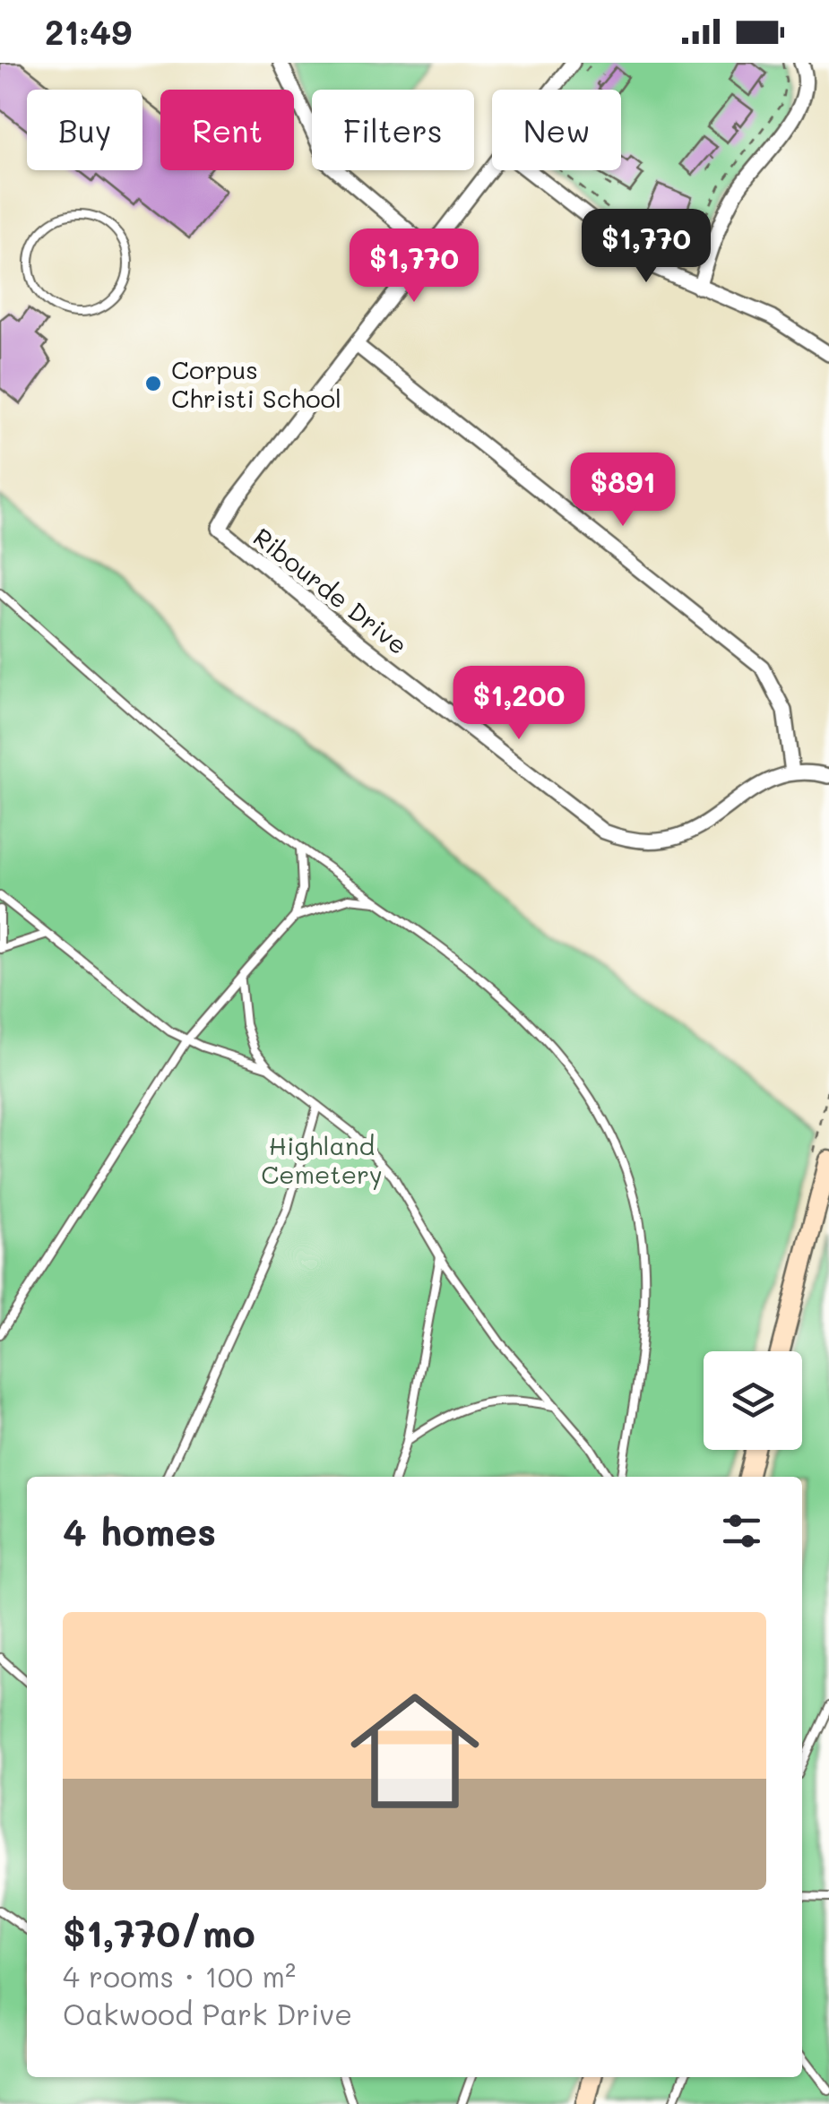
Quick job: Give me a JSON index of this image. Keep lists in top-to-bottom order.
{
  "streets": {
    "street": ["Ribourde Drive"]
  },
  "parks": ["Highland Cemetery"],
  "places": ["Corpus Christi School"],
  "page": {
    "status": "21:49",
    "chip": [
      "Buy",
      "Rent",
      "Filters",
      "New"
    ],
    "price": [
      "$1,770",
      "$1,770",
      "$891",
      "$1,200"
    ],
    "heading": "4 homes",
    "list": [
      {
        "name": "$1,770/mo",
        "note": "4 rooms · 100 m² · Oakwood Park Drive"
      }
    ]
  }
}
